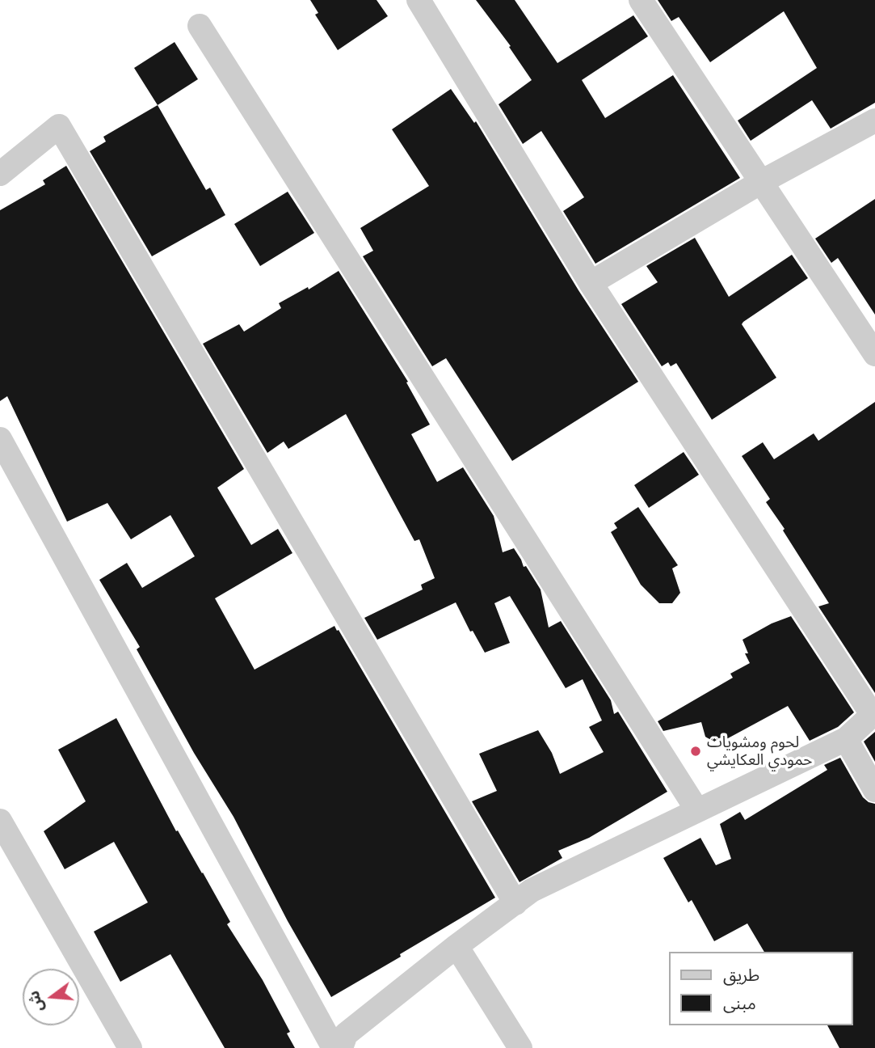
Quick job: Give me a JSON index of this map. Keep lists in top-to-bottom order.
{
  "places": ["لحوم ومشويات حمودي العكايشي"],
  "legend": ["طريق", "مبنى"],
  "north": "left"
}
